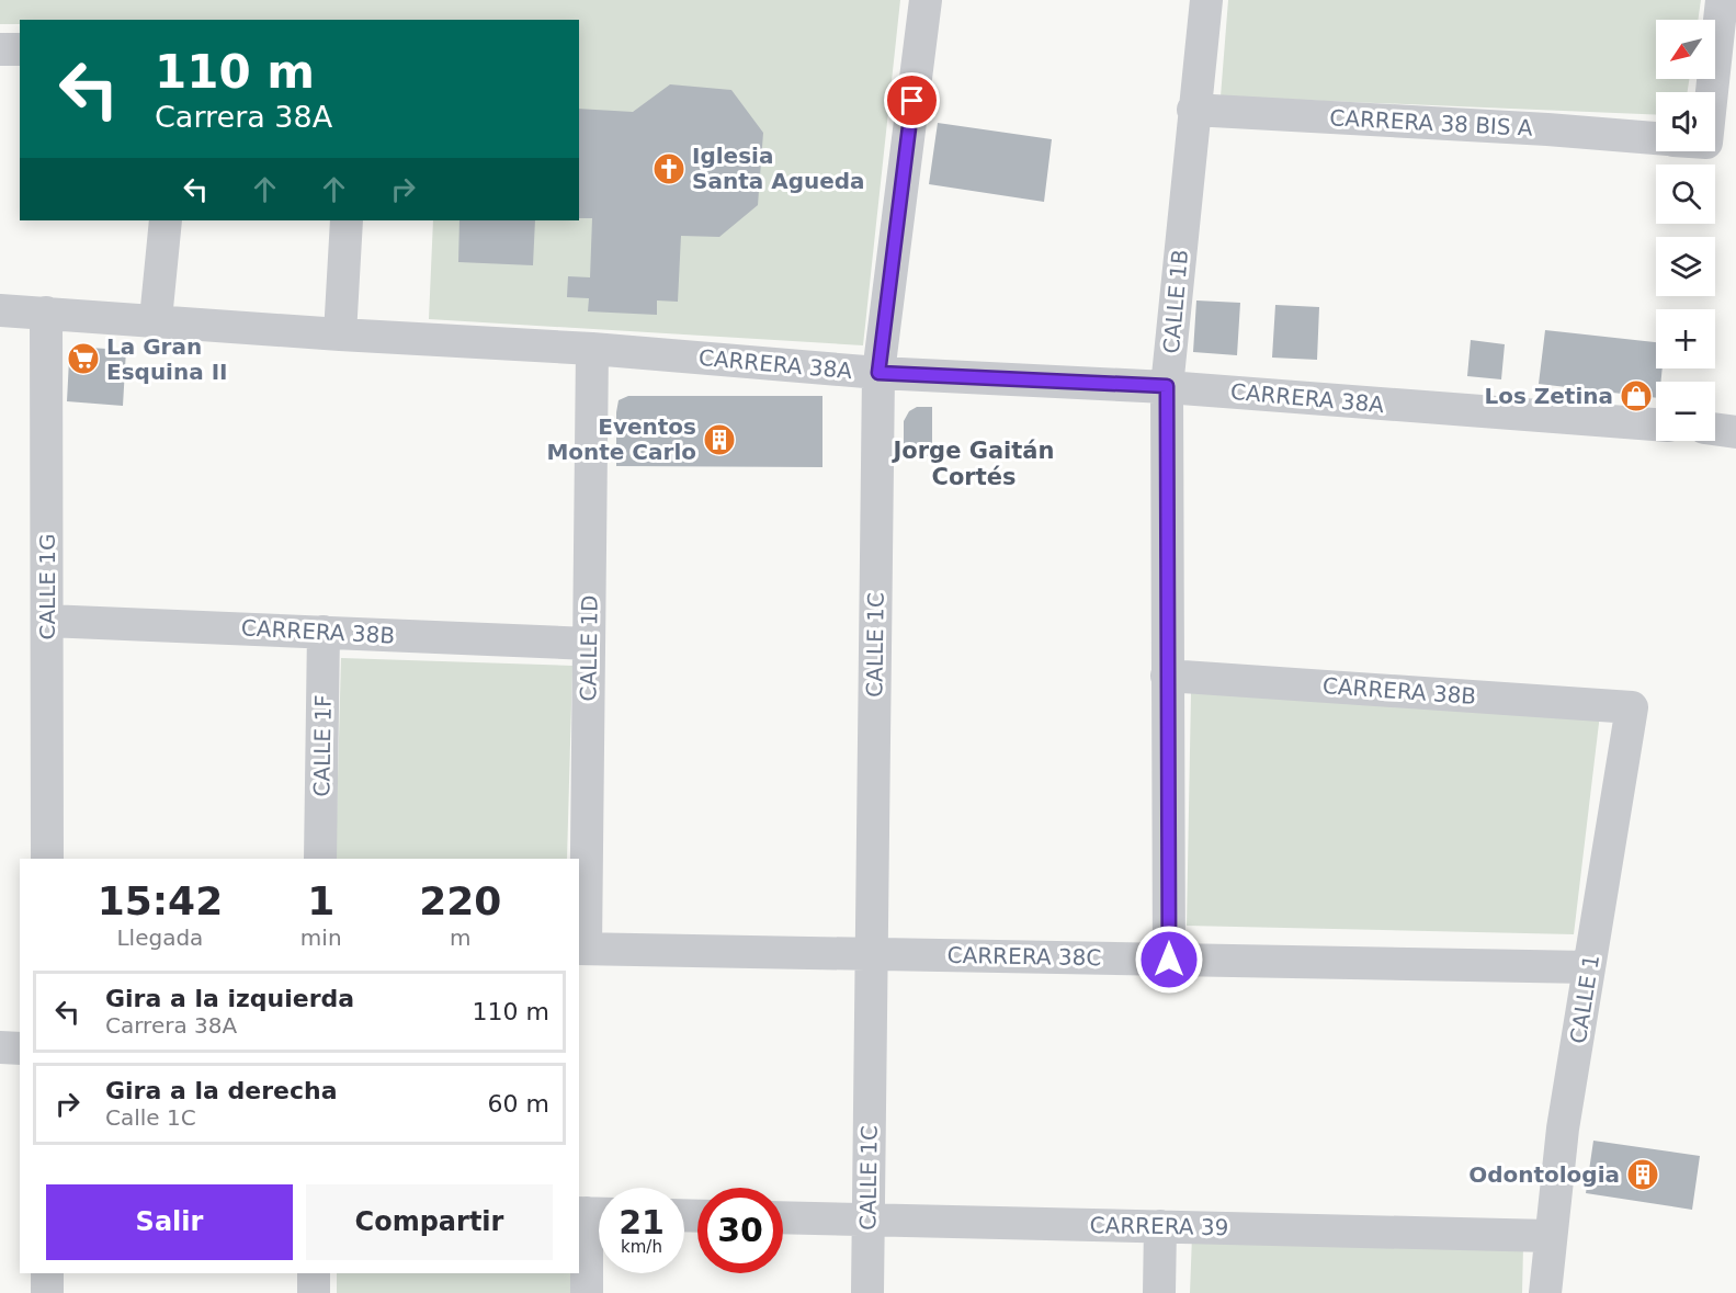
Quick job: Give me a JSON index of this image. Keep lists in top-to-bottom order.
{
  "streets": {
    "street": [
      "CARRERA 38 BIS A",
      "CALLE 1B",
      "CARRERA 38A",
      "CALLE 1G",
      "CARRERA 38B",
      "CALLE 1C",
      "CALLE 1D",
      "CALLE 1F",
      "CARRERA 38C",
      "CALLE 1",
      "CARRERA 39"
    ]
  },
  "crossings": [
    ["CARRERA 38 BIS A", "CALLE 1B"],
    ["CALLE 1B", "CARRERA 38A"],
    ["CALLE 1B", "CARRERA 38B"],
    ["CALLE 1B", "CARRERA 38C"],
    ["CARRERA 38A", "CALLE 1G"],
    ["CARRERA 38A", "CALLE 1C"],
    ["CARRERA 38A", "CALLE 1D"],
    ["CALLE 1G", "CARRERA 38B"],
    ["CARRERA 38B", "CALLE 1D"],
    ["CARRERA 38B", "CALLE 1F"],
    ["CARRERA 38B", "CALLE 1"],
    ["CALLE 1C", "CARRERA 38C"],
    ["CALLE 1C", "CARRERA 39"],
    ["CALLE 1D", "CARRERA 38C"],
    ["CARRERA 38C", "CALLE 1"],
    ["CALLE 1", "CARRERA 39"]
  ],
  "districts": ["Jorge Gaitán Cortés"],
  "places": {
    "church": ["Iglesia Santa Agueda"],
    "supermarket": ["La Gran Esquina II"],
    "shop": ["Los Zetina"],
    "building": ["Eventos Monte Carlo", "Odontologia"]
  },
  "north": "bottom left",
  "page": {
    "map_buttons": ["+", "−"],
    "turn": ["110 m", "Carrera 38A"],
    "eta": [
      "15:42",
      "Llegada",
      "1",
      "min",
      "220",
      "m"
    ],
    "list": [
      {
        "name": "Gira a la izquierda",
        "note": "Carrera 38A",
        "value": "110 m"
      },
      {
        "name": "Gira a la derecha",
        "note": "Calle 1C",
        "value": "60 m"
      }
    ],
    "buttons": ["Salir", "Compartir"],
    "speed": "21 km/h",
    "limit": "30"
  }
}
